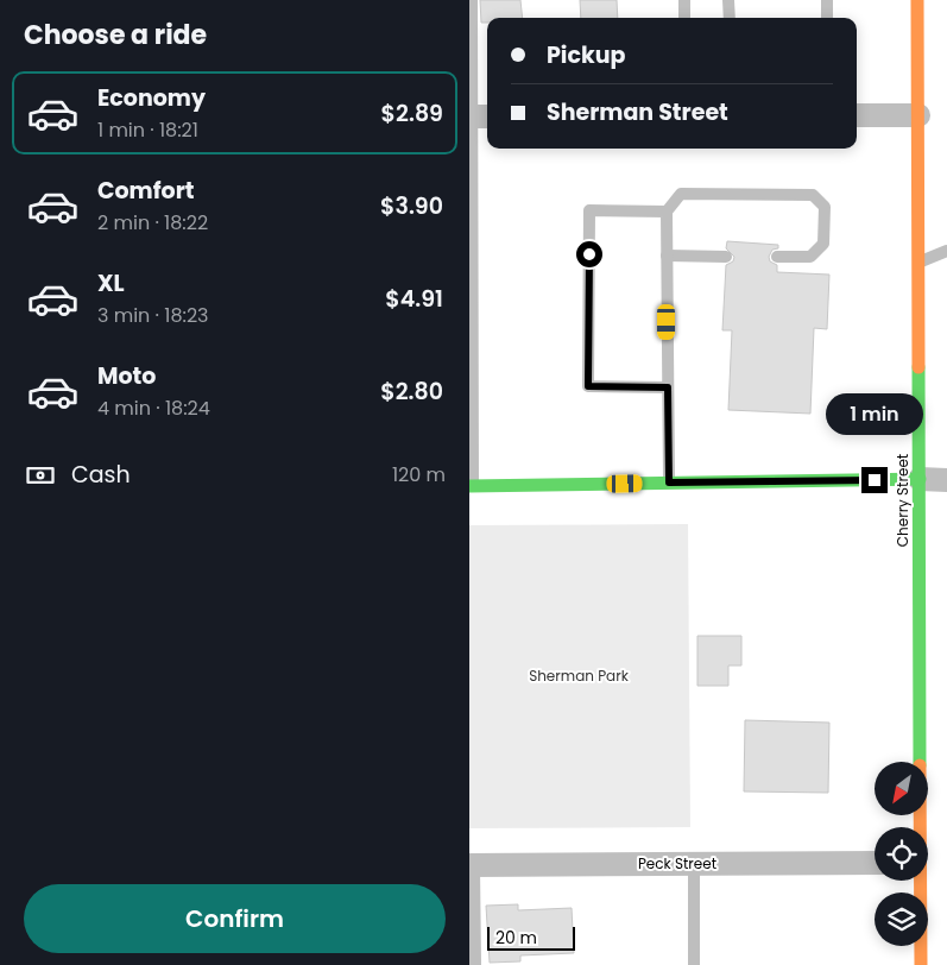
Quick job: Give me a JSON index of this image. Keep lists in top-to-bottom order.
{
  "streets": {
    "main road": ["Cherry Street"],
    "street": ["Peck Street"]
  },
  "parks": ["Sherman Park"],
  "scale_bar": "20 m",
  "north": "bottom left",
  "page": {
    "heading": "Choose a ride",
    "banner": ["Pickup", "Sherman Street"],
    "list": [
      {
        "name": "Economy",
        "note": "1 min · 18:21",
        "value": "$2.89"
      },
      {
        "name": "Comfort",
        "note": "2 min · 18:22",
        "value": "$3.90"
      },
      {
        "name": "XL",
        "note": "3 min · 18:23",
        "value": "$4.91"
      },
      {
        "name": "Moto",
        "note": "4 min · 18:24",
        "value": "$2.80"
      }
    ],
    "bubble": "1 min",
    "pay": ["Cash", "120 m"],
    "buttons": "Confirm",
    "scale": "20 m"
  }
}
